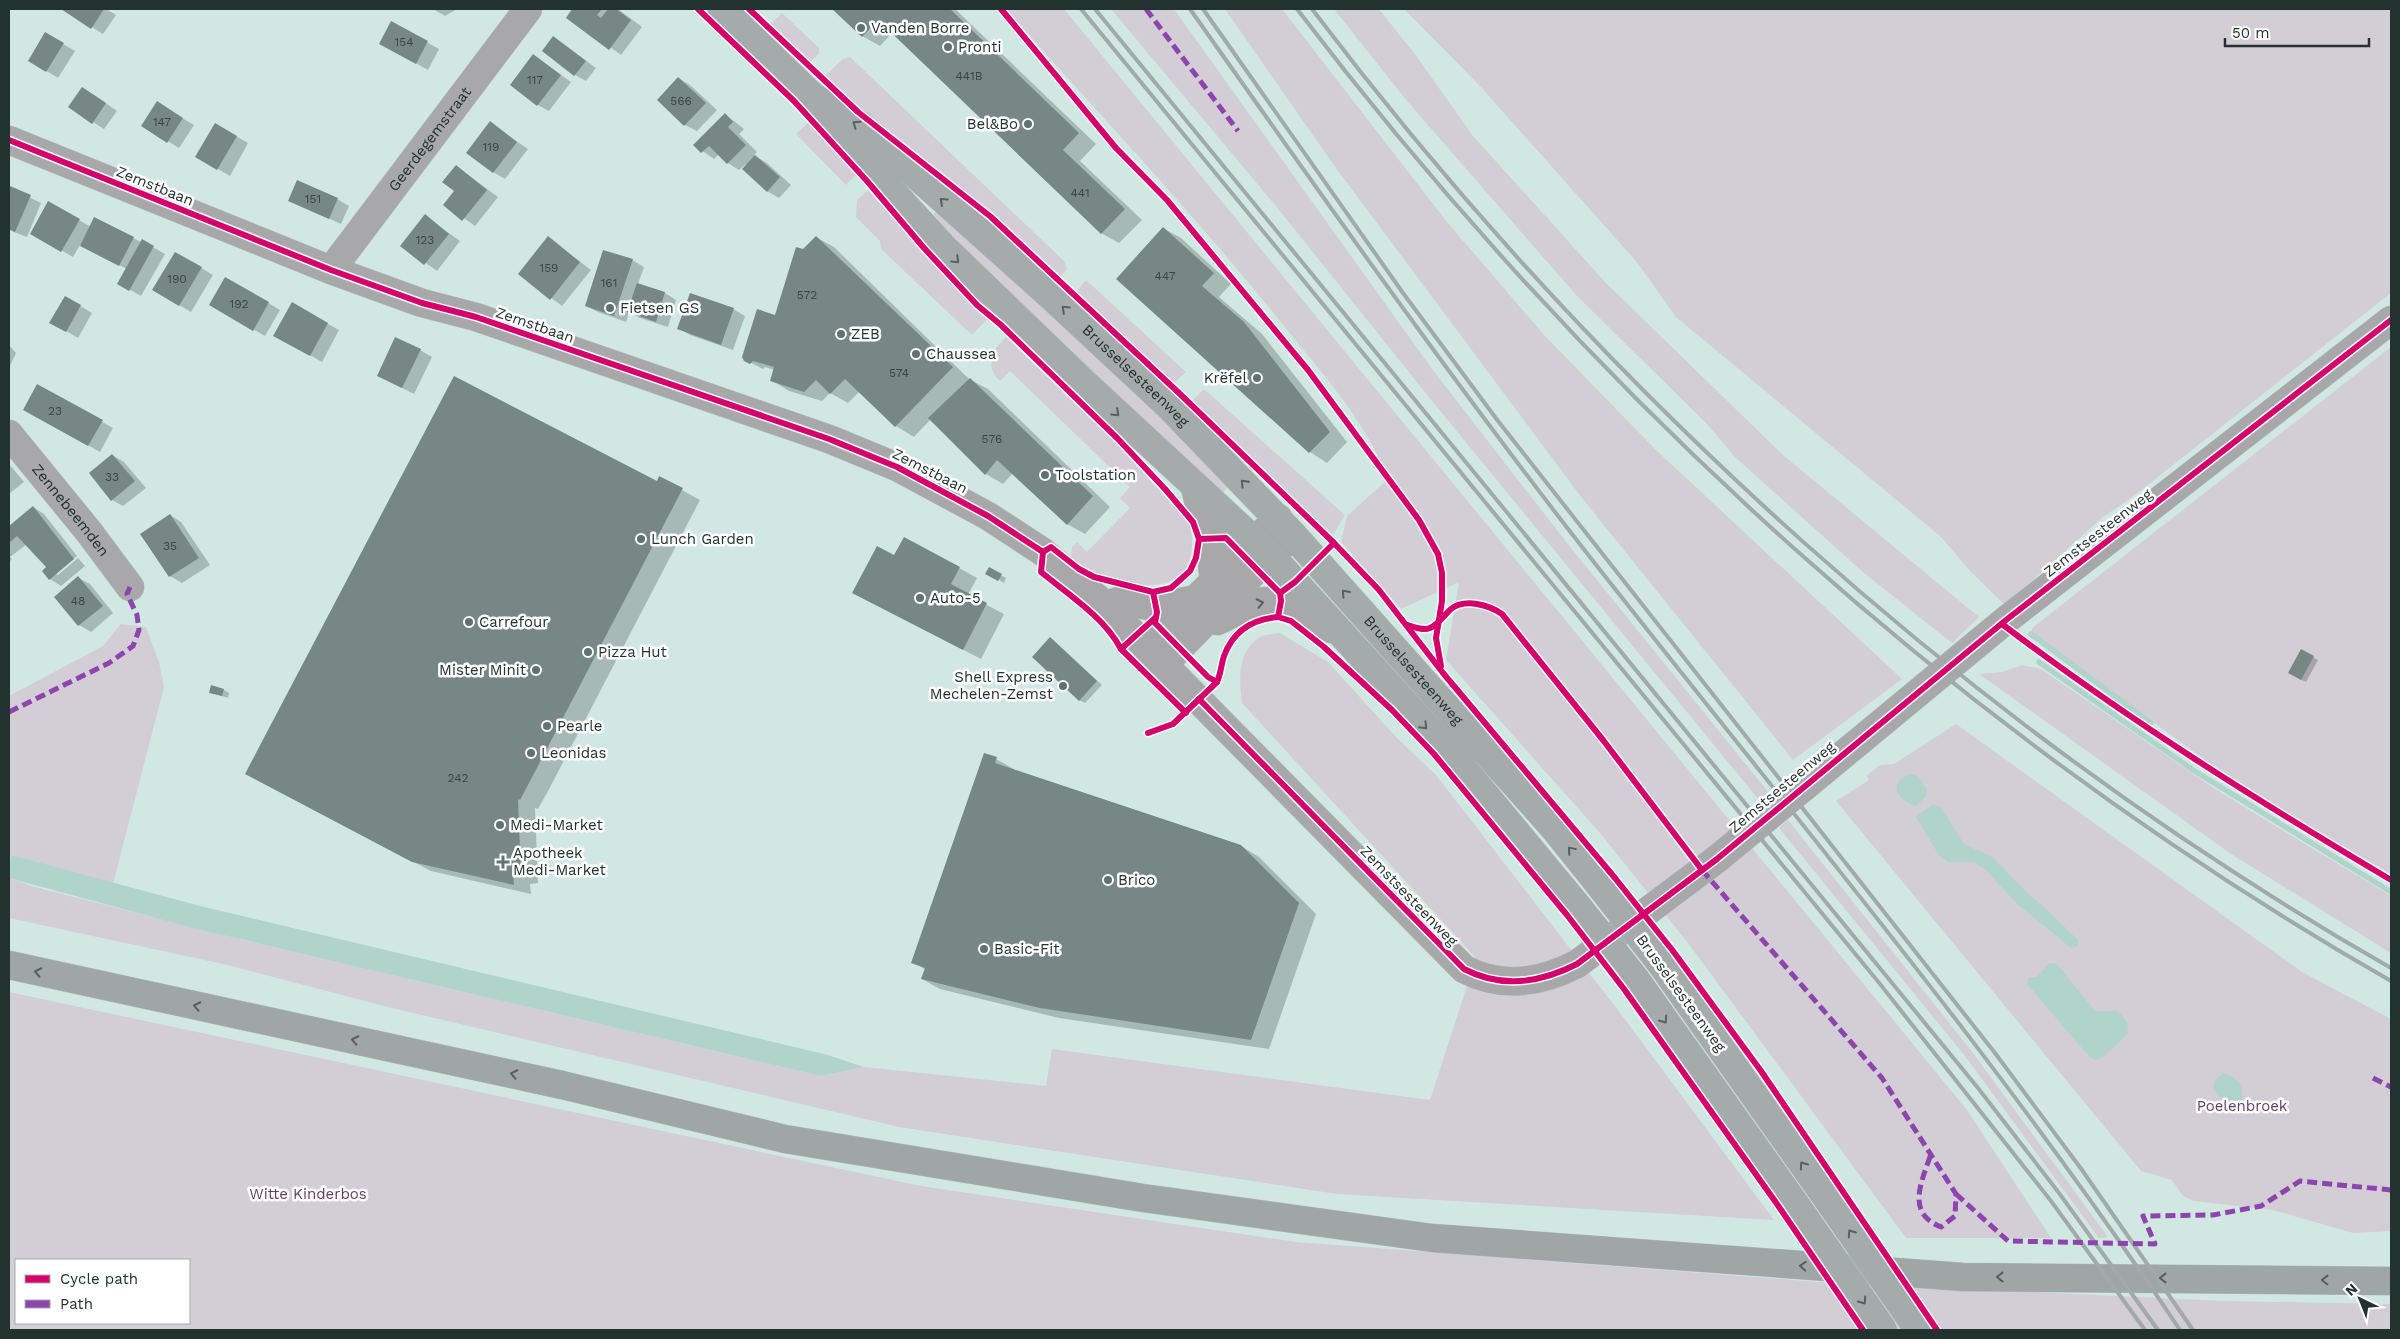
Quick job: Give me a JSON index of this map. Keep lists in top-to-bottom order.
{
  "streets": {
    "main road": ["Brusselsesteenweg"],
    "street": [
      "Geerdegemstraat",
      "Zemstbaan",
      "Zennebeemden",
      "Zemstsesteenweg"
    ]
  },
  "crossings": [
    ["Geerdegemstraat", "Zemstbaan"],
    ["Zemstbaan", "Zemstsesteenweg"]
  ],
  "parks": ["Poelenbroek", "Witte Kinderbos"],
  "places": {
    "other": [
      "Vanden Borre",
      "Pronti",
      "Bel&Bo",
      "Fietsen GS",
      "ZEB",
      "Chaussea",
      "Krëfel",
      "Toolstation",
      "Lunch Garden",
      "Auto-5",
      "Carrefour",
      "Pizza Hut",
      "Mister Minit",
      "Shell Express Mechelen-Zemst",
      "Pearle",
      "Leonidas",
      "Medi-Market",
      "Brico",
      "Basic-Fit"
    ],
    "health": ["Apotheek Medi-Market"]
  },
  "house_numbers": [
    "154",
    "441B",
    "117",
    "566",
    "147",
    "119",
    "441",
    "151",
    "123",
    "159",
    "447",
    "190",
    "161",
    "572",
    "192",
    "574",
    "23",
    "576",
    "33",
    "35",
    "48",
    "242"
  ],
  "legend": ["Cycle path", "Path"],
  "scale_bar": "50 m",
  "north": "top left"
}
